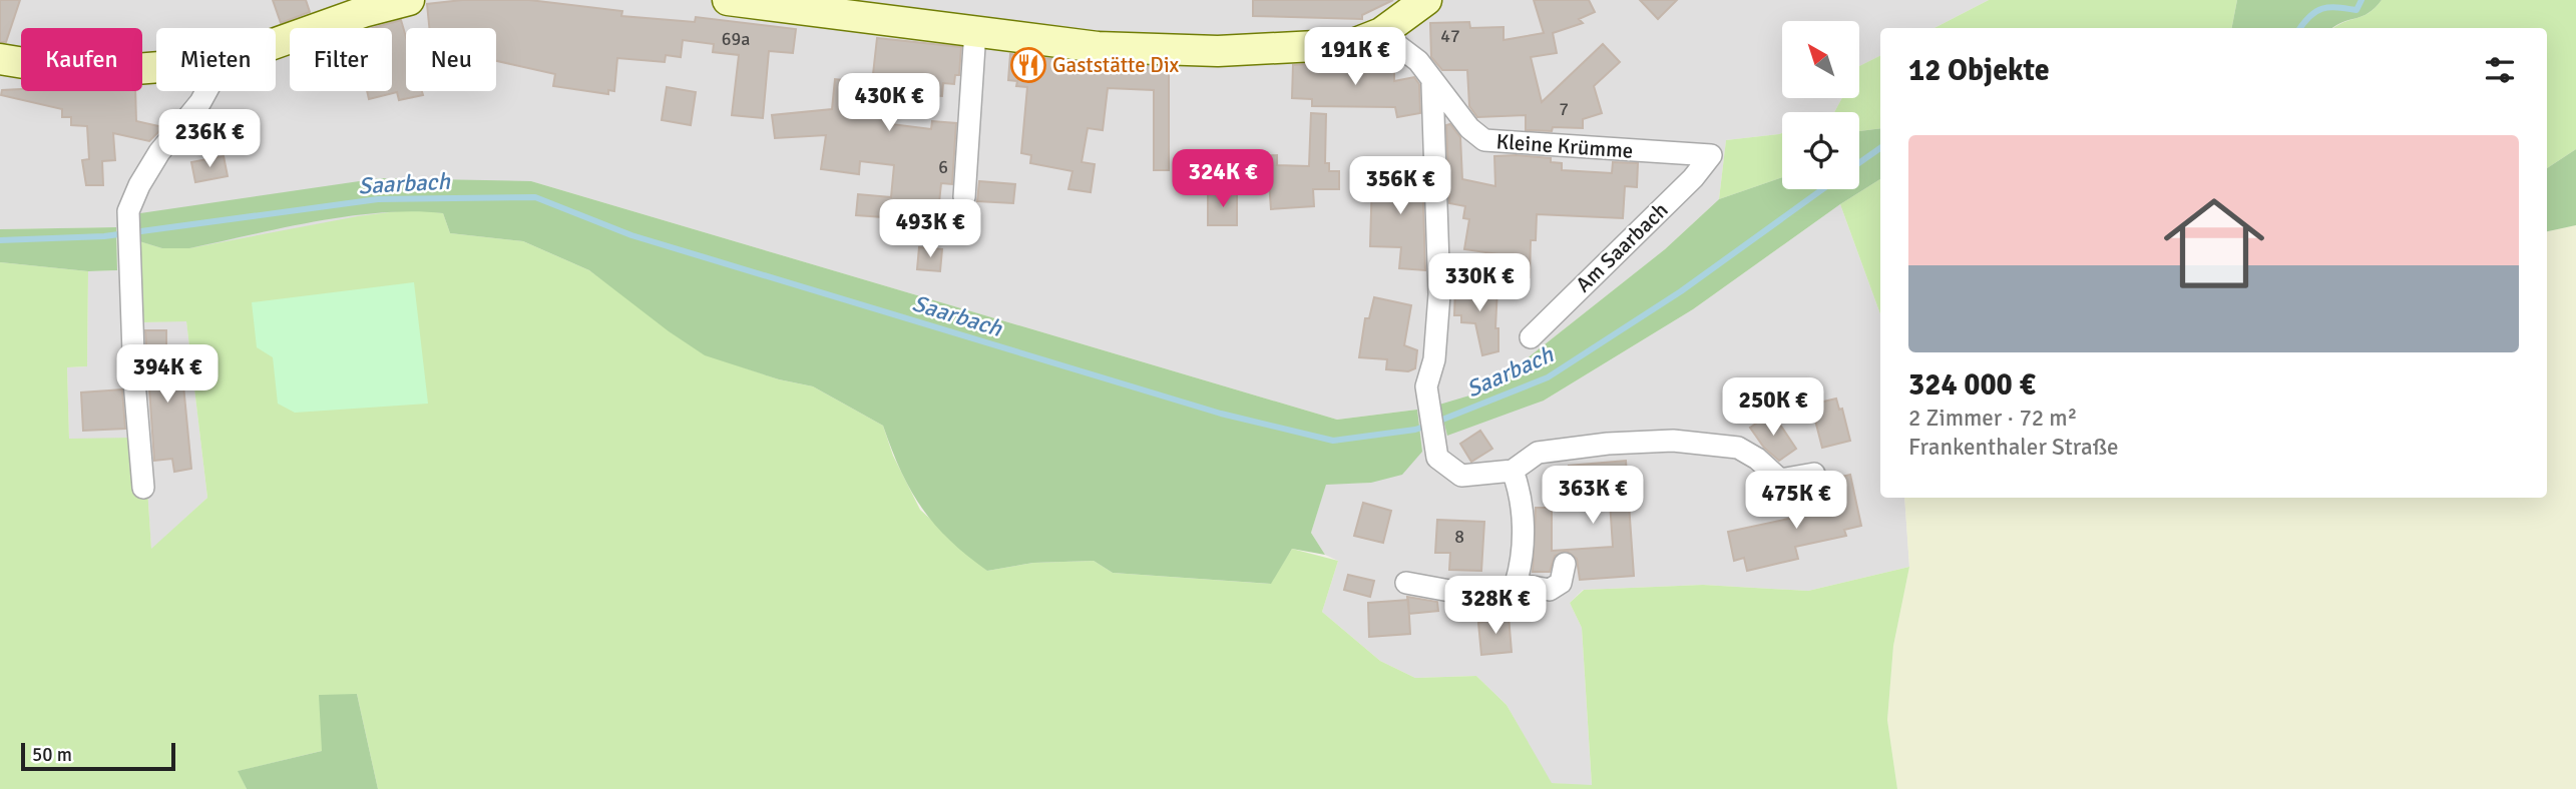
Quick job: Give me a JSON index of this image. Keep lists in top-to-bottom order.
{
  "streets": {
    "street": ["Kleine Krümme", "Am Saarbach"]
  },
  "crossings": [
    ["Kleine Krümme", "Am Saarbach"]
  ],
  "water": ["Saarbach"],
  "places": {
    "restaurant": ["Gaststätte Dix"]
  },
  "house_numbers": [
    "47",
    "69a",
    "7",
    "6",
    "8"
  ],
  "scale_bar": "50 m",
  "north": "top left",
  "page": {
    "price": [
      "191K €",
      "430K €",
      "236K €",
      "324K €",
      "356K €",
      "493K €",
      "330K €",
      "394K €",
      "250K €",
      "363K €",
      "475K €",
      "328K €"
    ],
    "chip": [
      "Kaufen",
      "Mieten",
      "Filter",
      "Neu"
    ],
    "heading": "12 Objekte",
    "list": [
      {
        "name": "324 000 €",
        "note": "2 Zimmer · 72 m² · Frankenthaler Straße"
      }
    ],
    "scale": "50 m"
  }
}
